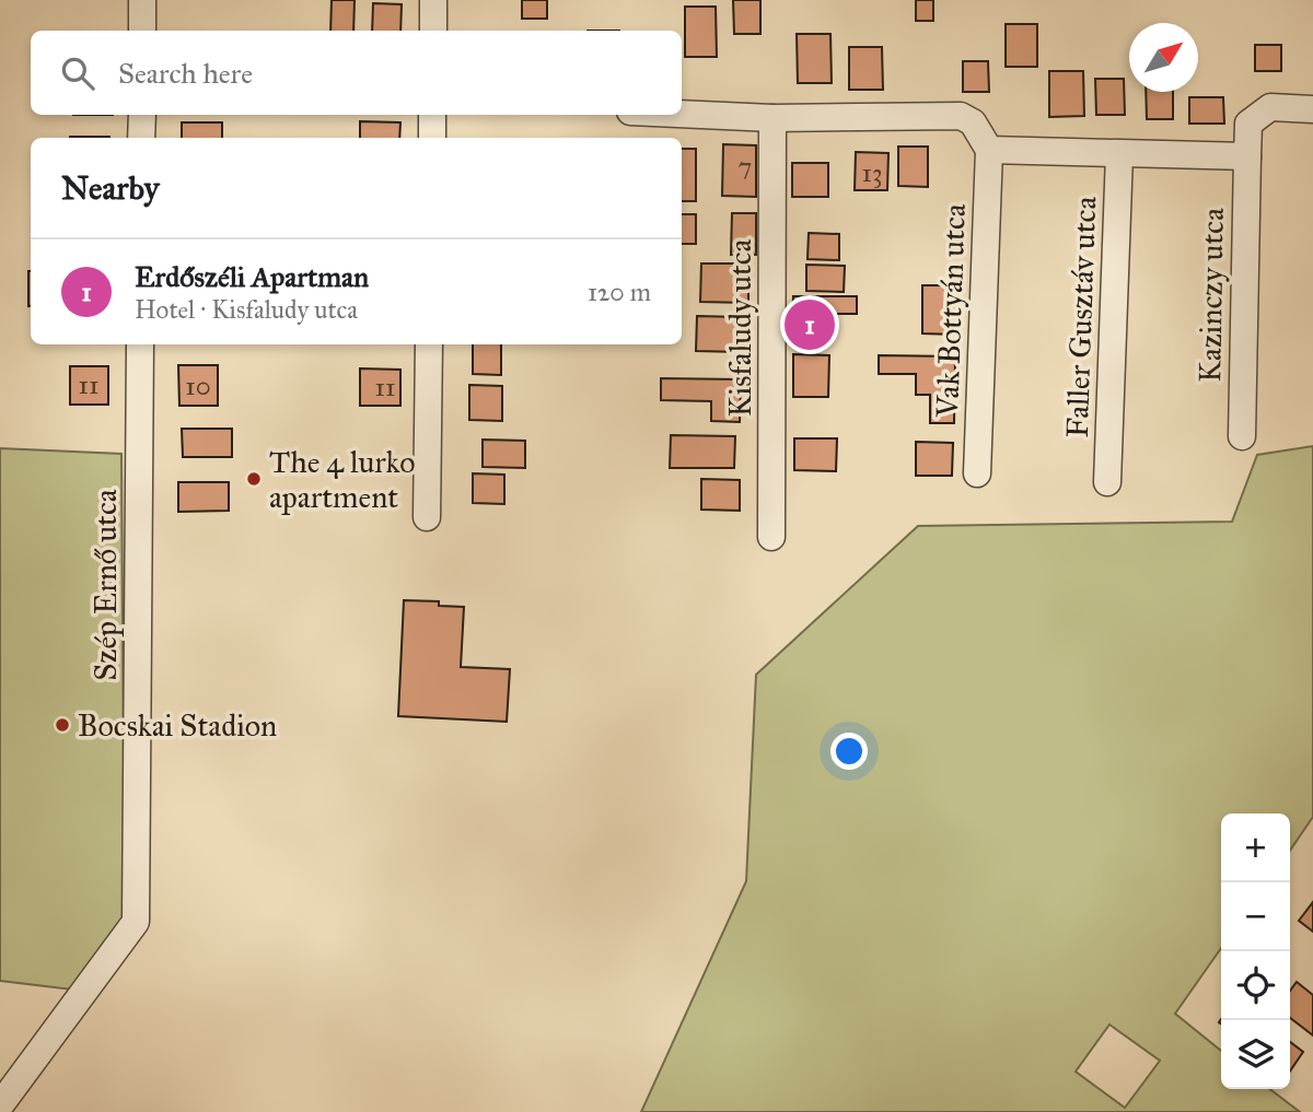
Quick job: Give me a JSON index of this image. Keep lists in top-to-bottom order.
{
  "streets": {
    "street": [
      "Kazinczy utca",
      "Vak Bottyán utca",
      "Faller Gusztáv utca",
      "Kisfaludy utca",
      "Szép Ernő utca"
    ]
  },
  "places": ["The 4 lurko apartment", "Bocskai Stadion"],
  "house_numbers": [
    "7",
    "13",
    "11",
    "10",
    "11"
  ],
  "north": "top right",
  "page": {
    "search": "Search here",
    "heading": "Nearby",
    "list": [
      {
        "mark": "1",
        "name": "Erdőszéli Apartman",
        "note": "Hotel · Kisfaludy utca",
        "value": "120 m"
      }
    ],
    "pins": "1",
    "map_buttons": ["+", "−"]
  }
}
